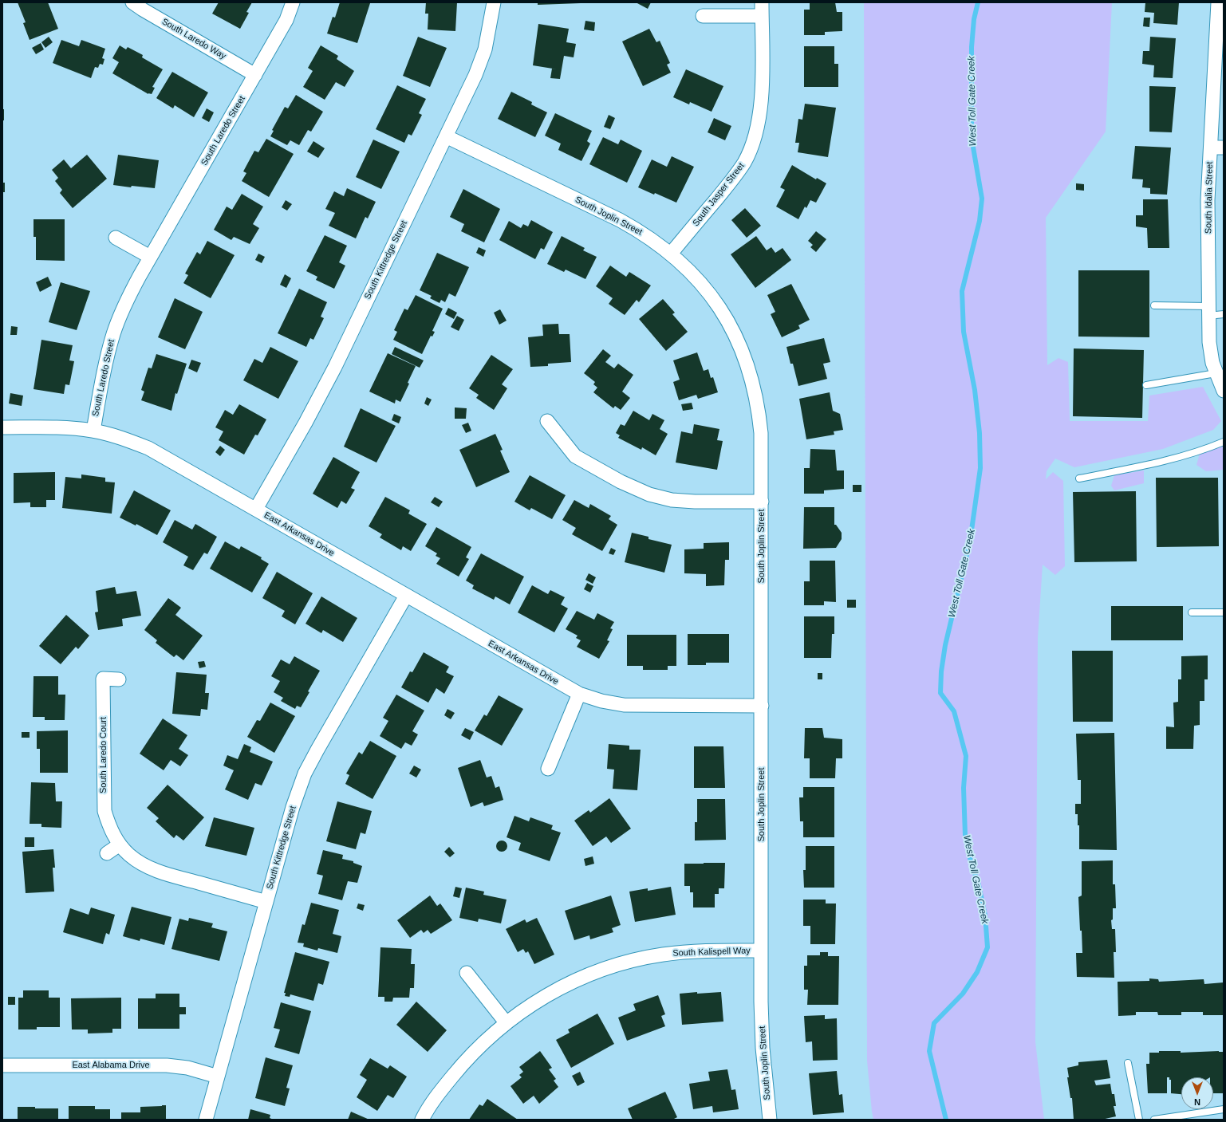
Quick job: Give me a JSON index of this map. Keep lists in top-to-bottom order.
{
  "streets": {
    "street": [
      "South Laredo Way",
      "South Laredo Street",
      "South Jasper Street",
      "South Idalia Street",
      "South Joplin Street",
      "South Kittredge Street",
      "East Arkansas Drive",
      "South Laredo Court",
      "South Kalispell Way",
      "East Alabama Drive"
    ]
  },
  "crossings": [
    ["South Laredo Way", "South Laredo Street"],
    ["South Laredo Street", "East Arkansas Drive"],
    ["South Jasper Street", "South Joplin Street"],
    ["South Joplin Street", "South Kittredge Street"],
    ["South Joplin Street", "East Arkansas Drive"],
    ["South Joplin Street", "South Kalispell Way"],
    ["South Kittredge Street", "East Arkansas Drive"],
    ["South Kittredge Street", "South Laredo Court"],
    ["South Kittredge Street", "East Alabama Drive"]
  ],
  "water": ["West Toll Gate Creek"],
  "north": "bottom"
}
